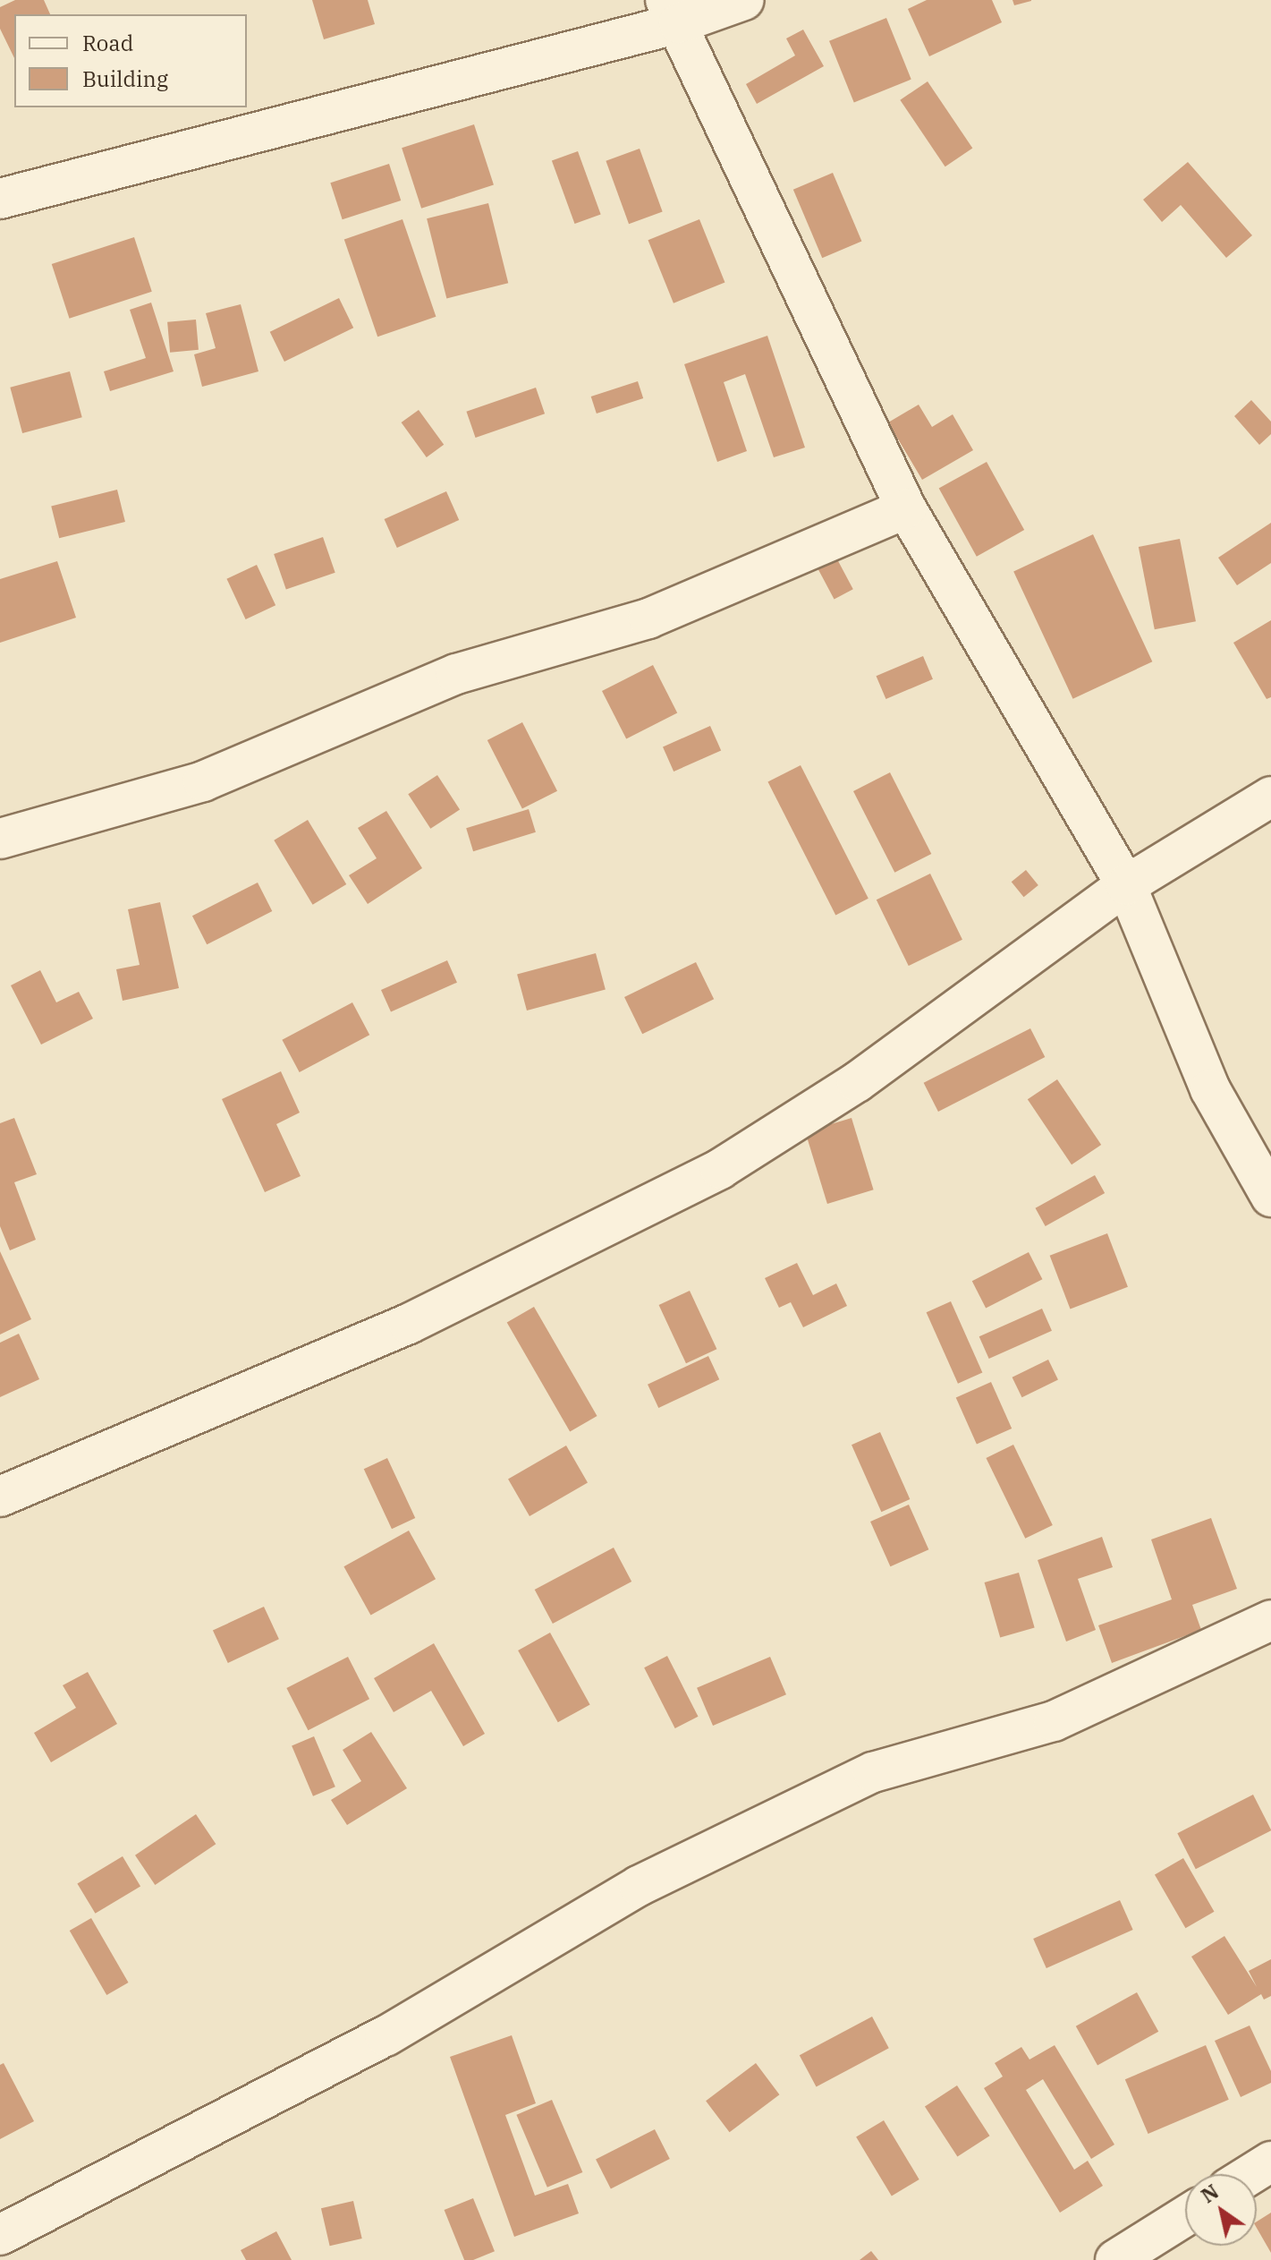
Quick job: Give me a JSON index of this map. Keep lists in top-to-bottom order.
{
  "legend": ["Road", "Building"],
  "north": "top left"
}
